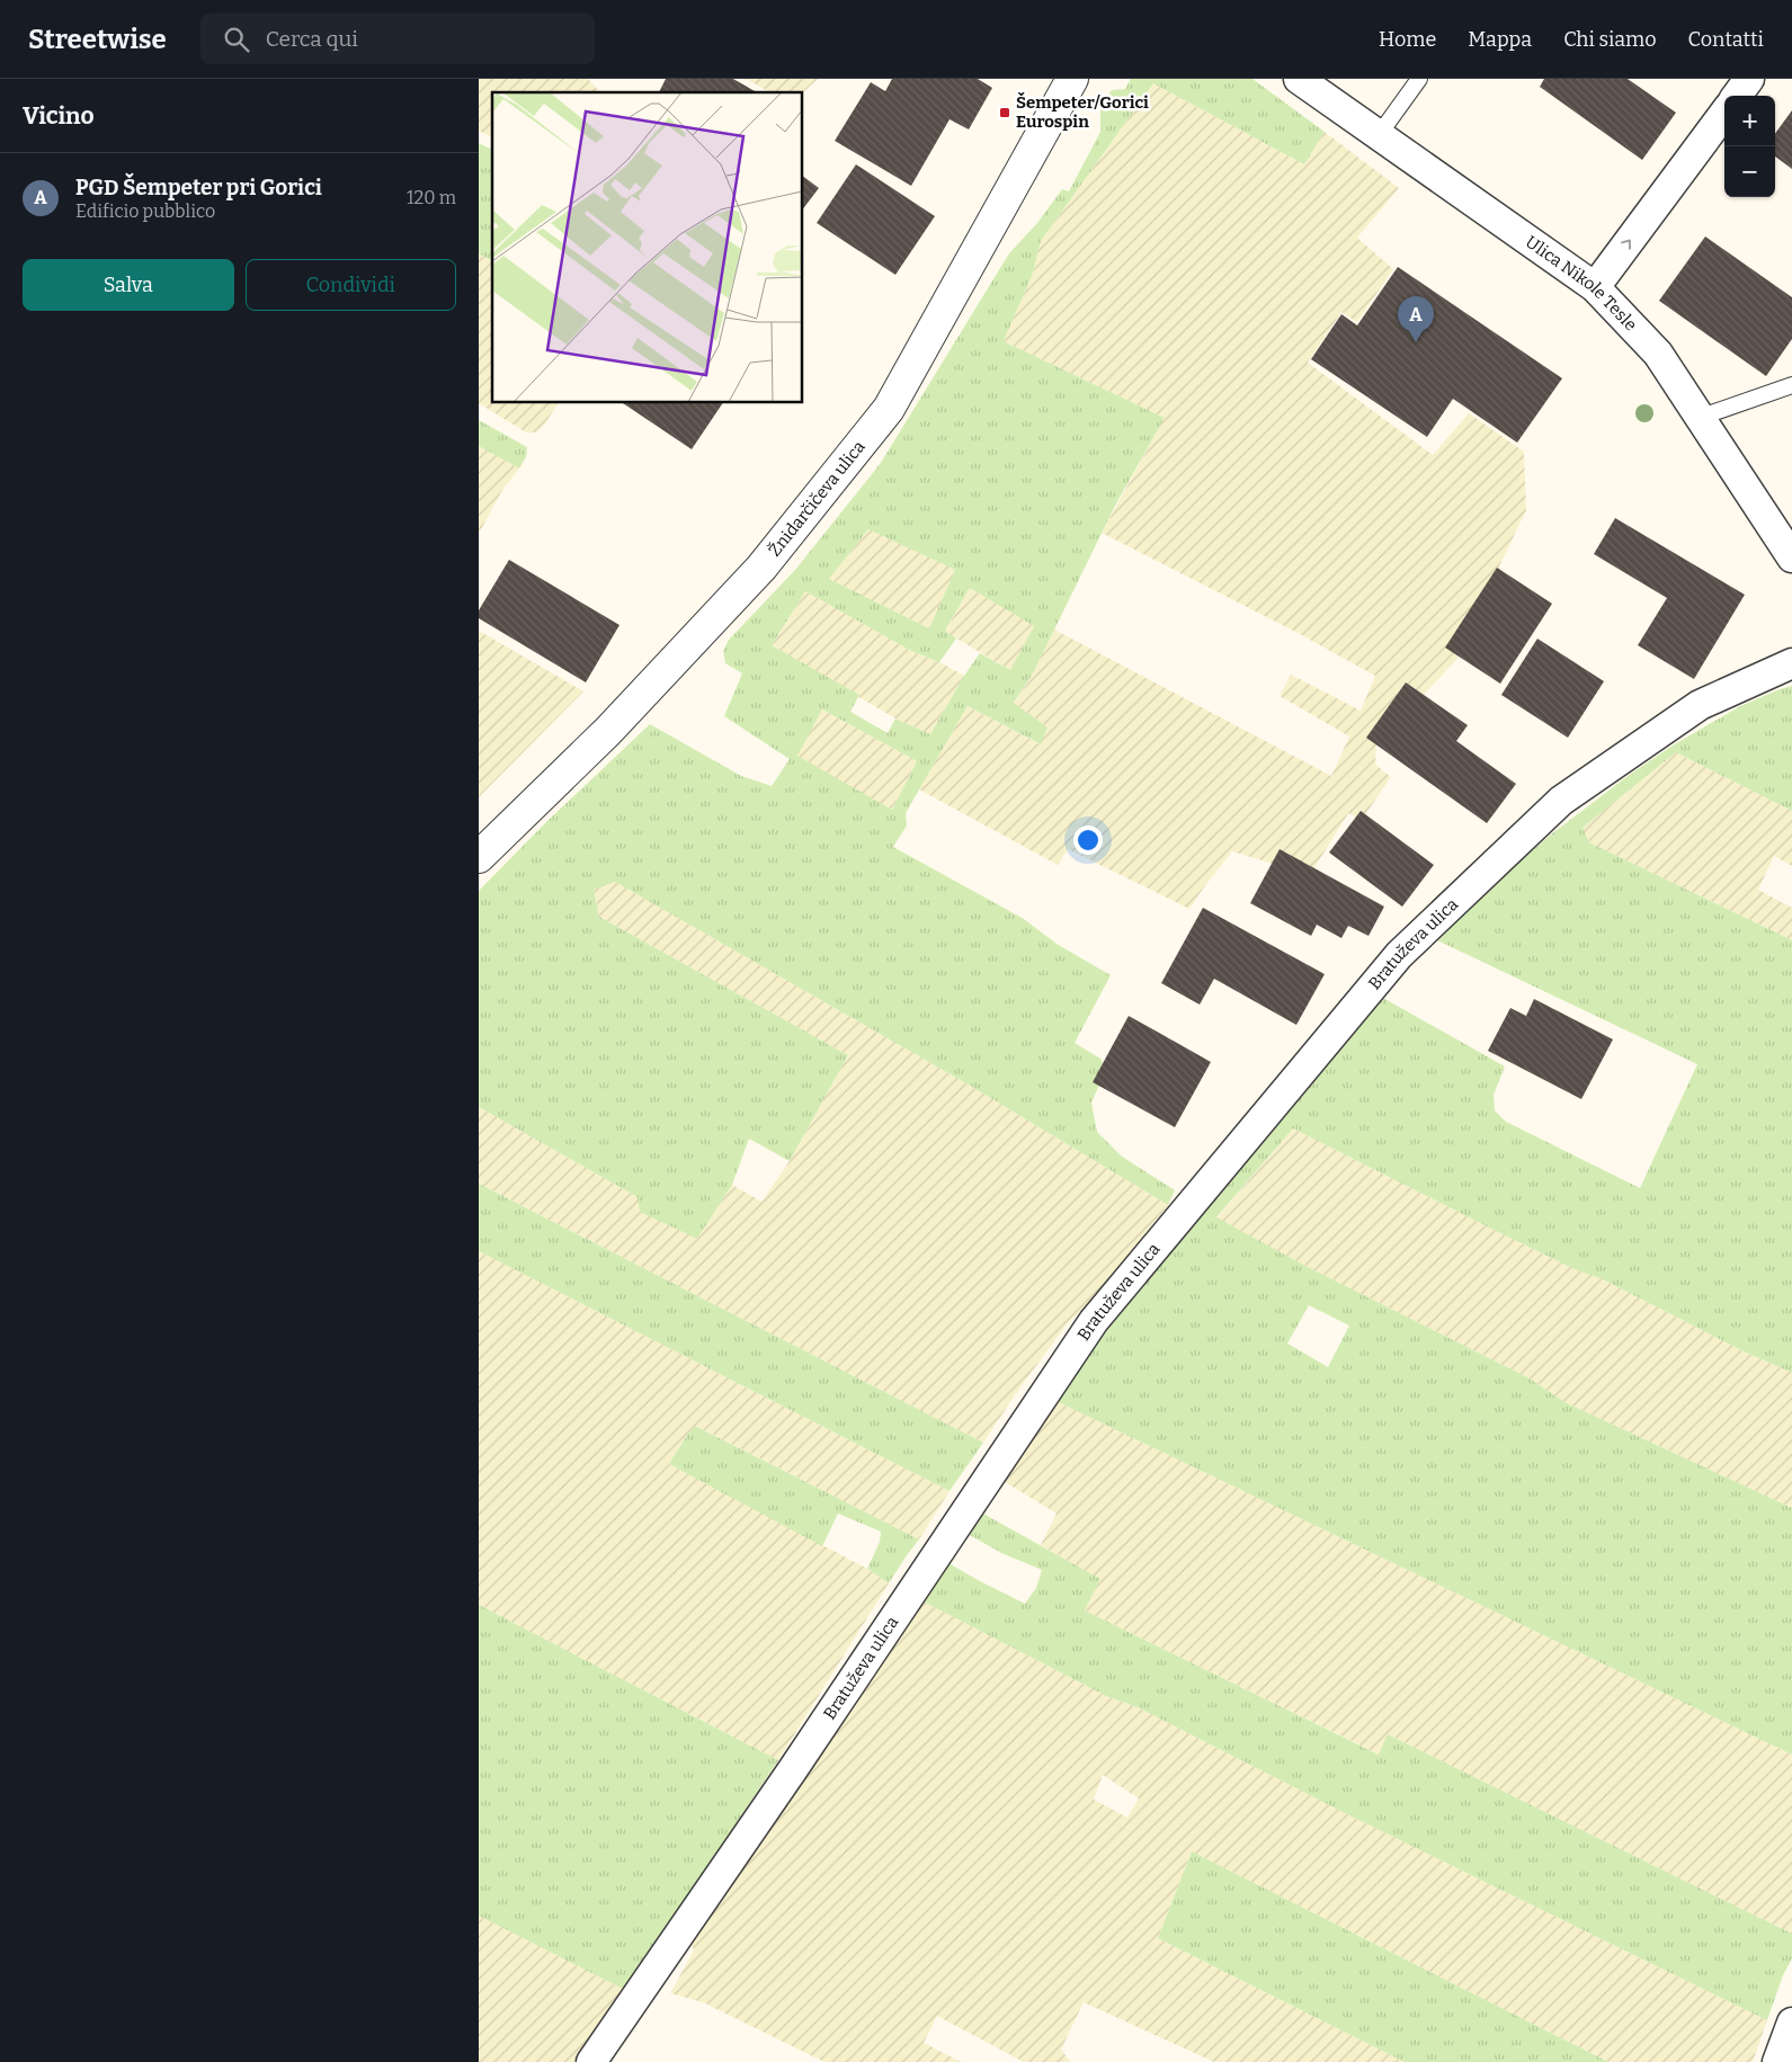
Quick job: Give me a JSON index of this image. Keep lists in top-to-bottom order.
{
  "streets": {
    "street": ["Ulica Nikole Tesle", "Žnidarčičeva ulica", "Bratuževa ulica"]
  },
  "places": {
    "transit": ["Šempeter/Gorici Eurospin"]
  },
  "page": {
    "header": "Streetwise",
    "search": "Cerca qui",
    "nav": [
      "Home",
      "Mappa",
      "Chi siamo",
      "Contatti"
    ],
    "heading": "Vicino",
    "map_buttons": ["+", "−"],
    "list": [
      {
        "mark": "A",
        "name": "PGD Šempeter pri Gorici",
        "note": "Edificio pubblico",
        "value": "120 m"
      }
    ],
    "buttons": ["Salva", "Condividi"],
    "pins": "A"
  }
}
